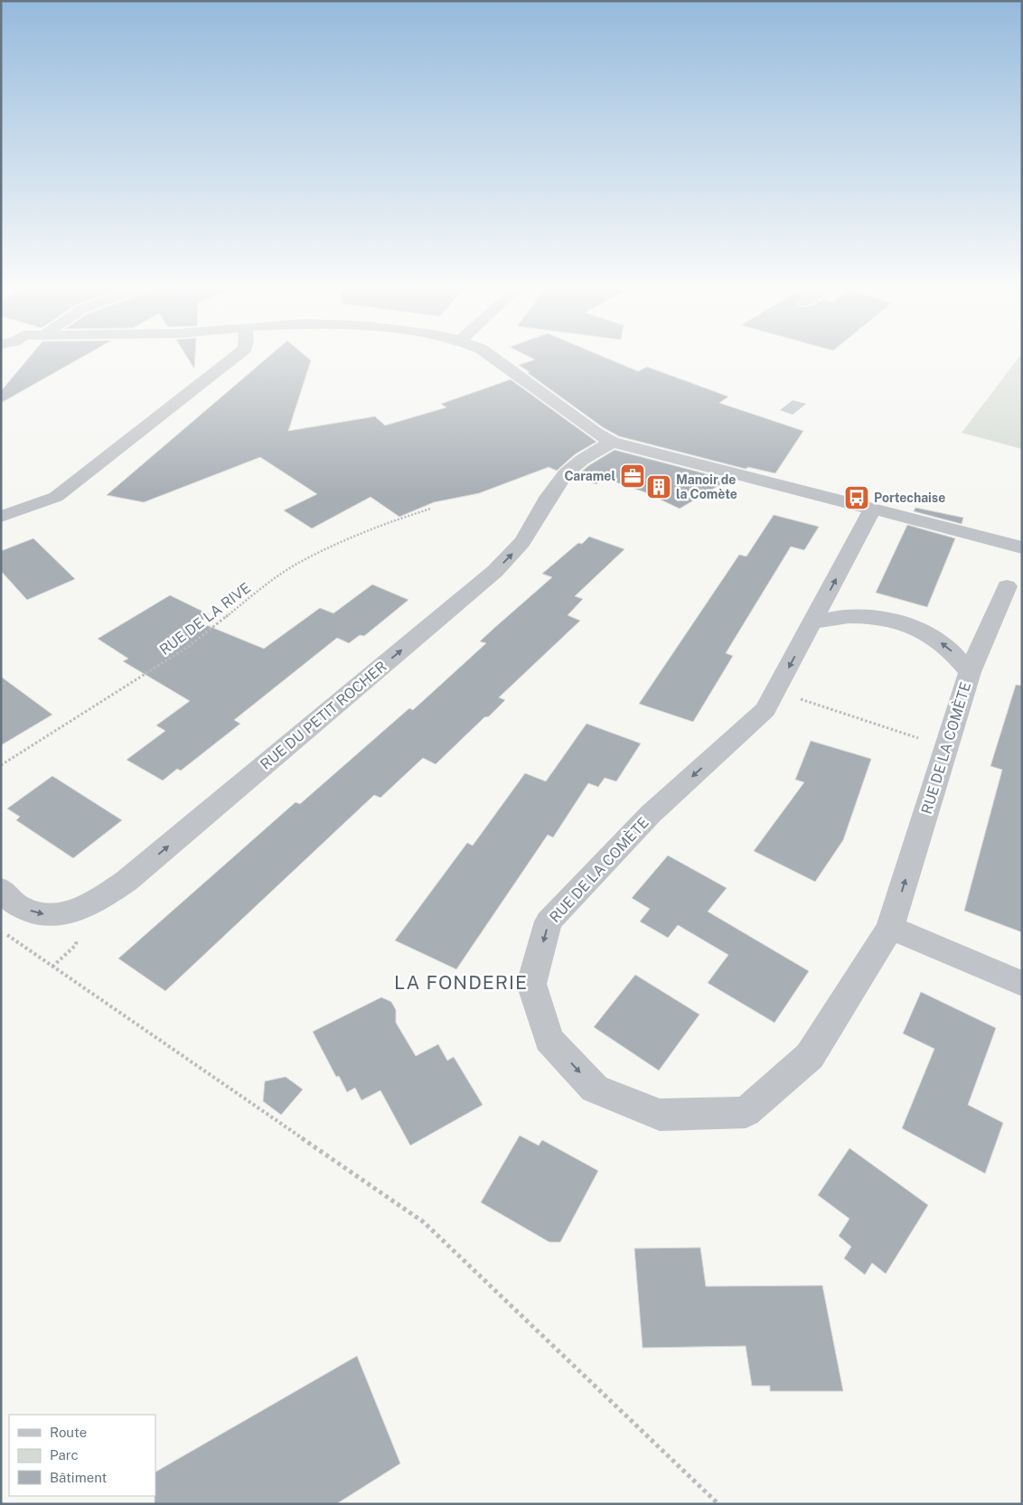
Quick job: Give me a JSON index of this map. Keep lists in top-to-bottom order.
{
  "streets": {
    "street": ["RUE DU PETIT ROCHER", "RUE DE LA COMÈTE"],
    "path": ["RUE DE LA RIVE"]
  },
  "one_way": ["RUE DU PETIT ROCHER"],
  "districts": ["LA FONDERIE"],
  "places": {
    "office": ["Caramel"],
    "building": ["Manoir de la Comète"],
    "bus stop": ["Portechaise"]
  },
  "legend": ["Route", "Parc", "Bâtiment"]
}
